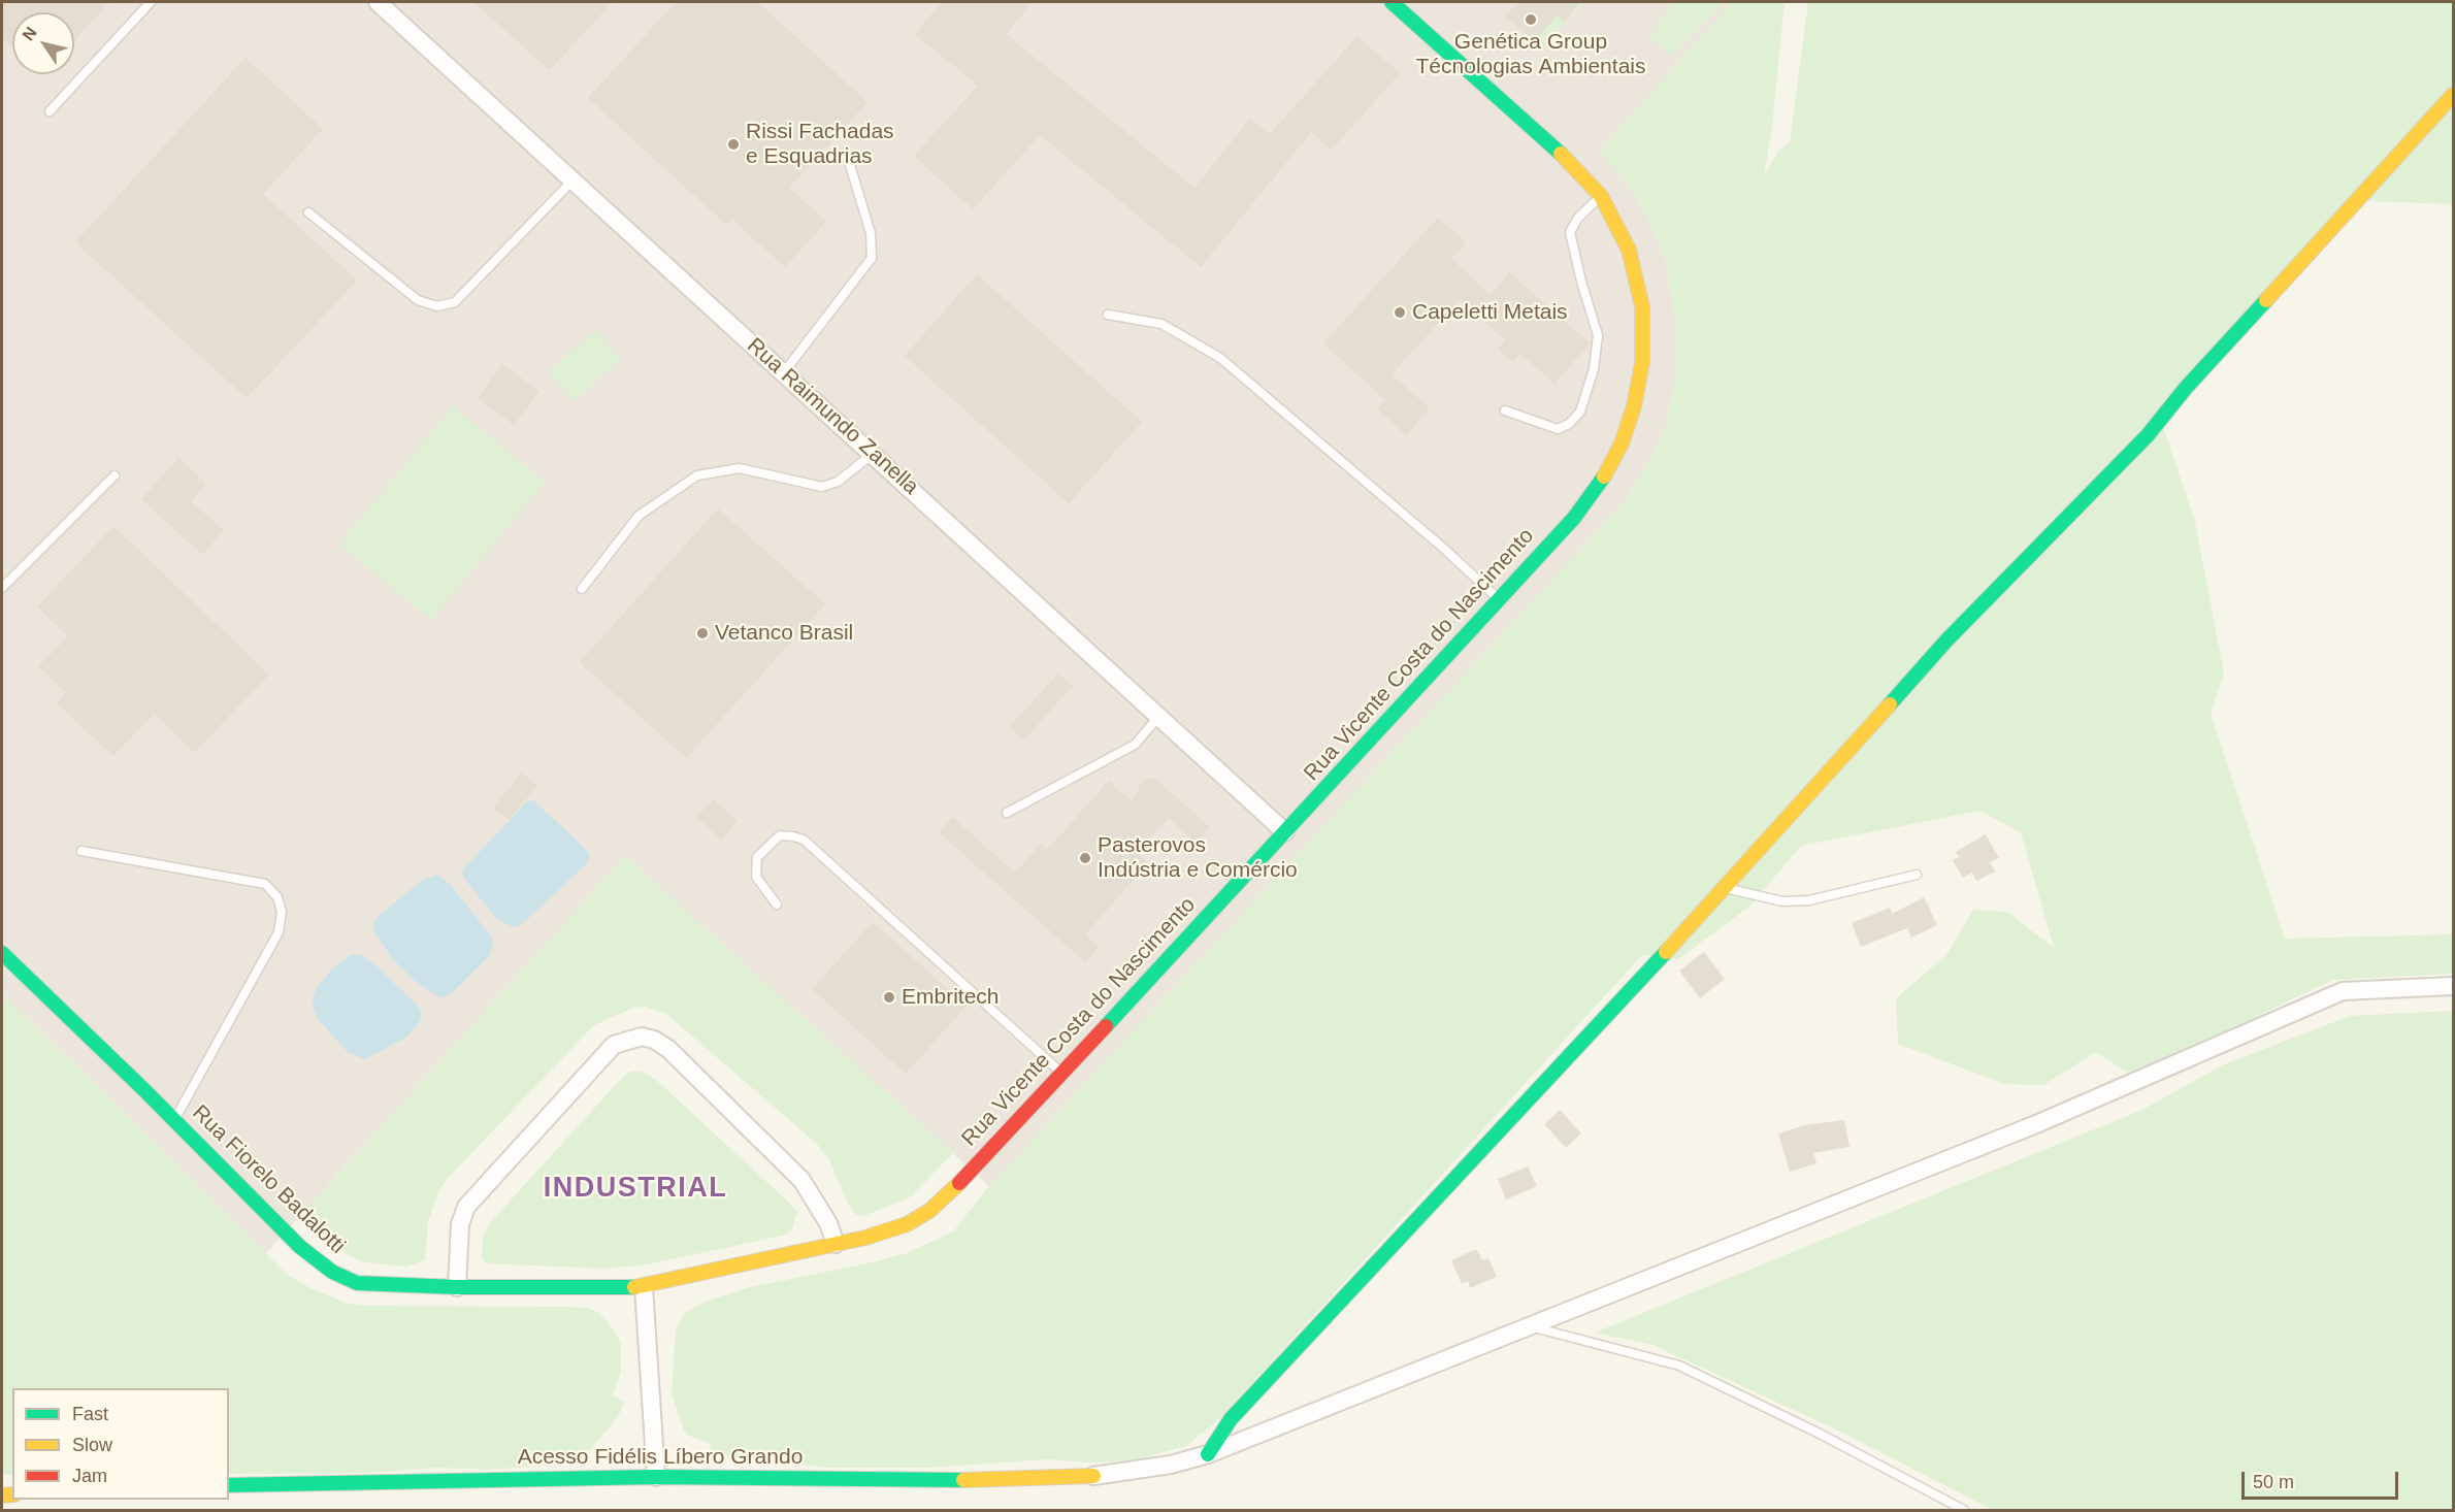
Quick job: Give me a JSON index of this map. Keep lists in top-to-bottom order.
{
  "streets": {
    "street": [
      "Rua Raimundo Zanella",
      "Rua Vicente Costa do Nascimento",
      "Rua Fiorelo Badalotti",
      "Acesso Fidélis Líbero Grando"
    ]
  },
  "crossings": [
    ["Rua Raimundo Zanella", "Rua Vicente Costa do Nascimento"],
    ["Rua Vicente Costa do Nascimento", "Rua Fiorelo Badalotti"]
  ],
  "districts": ["INDUSTRIAL"],
  "places": [
    "Genética Group Técnologias Ambientais",
    "Rissi Fachadas e Esquadrias",
    "Capeletti Metais",
    "Vetanco Brasil",
    "Pasterovos Indústria e Comércio",
    "Embritech"
  ],
  "legend": ["Fast", "Slow", "Jam"],
  "scale_bar": "50 m",
  "north": "top left"
}
